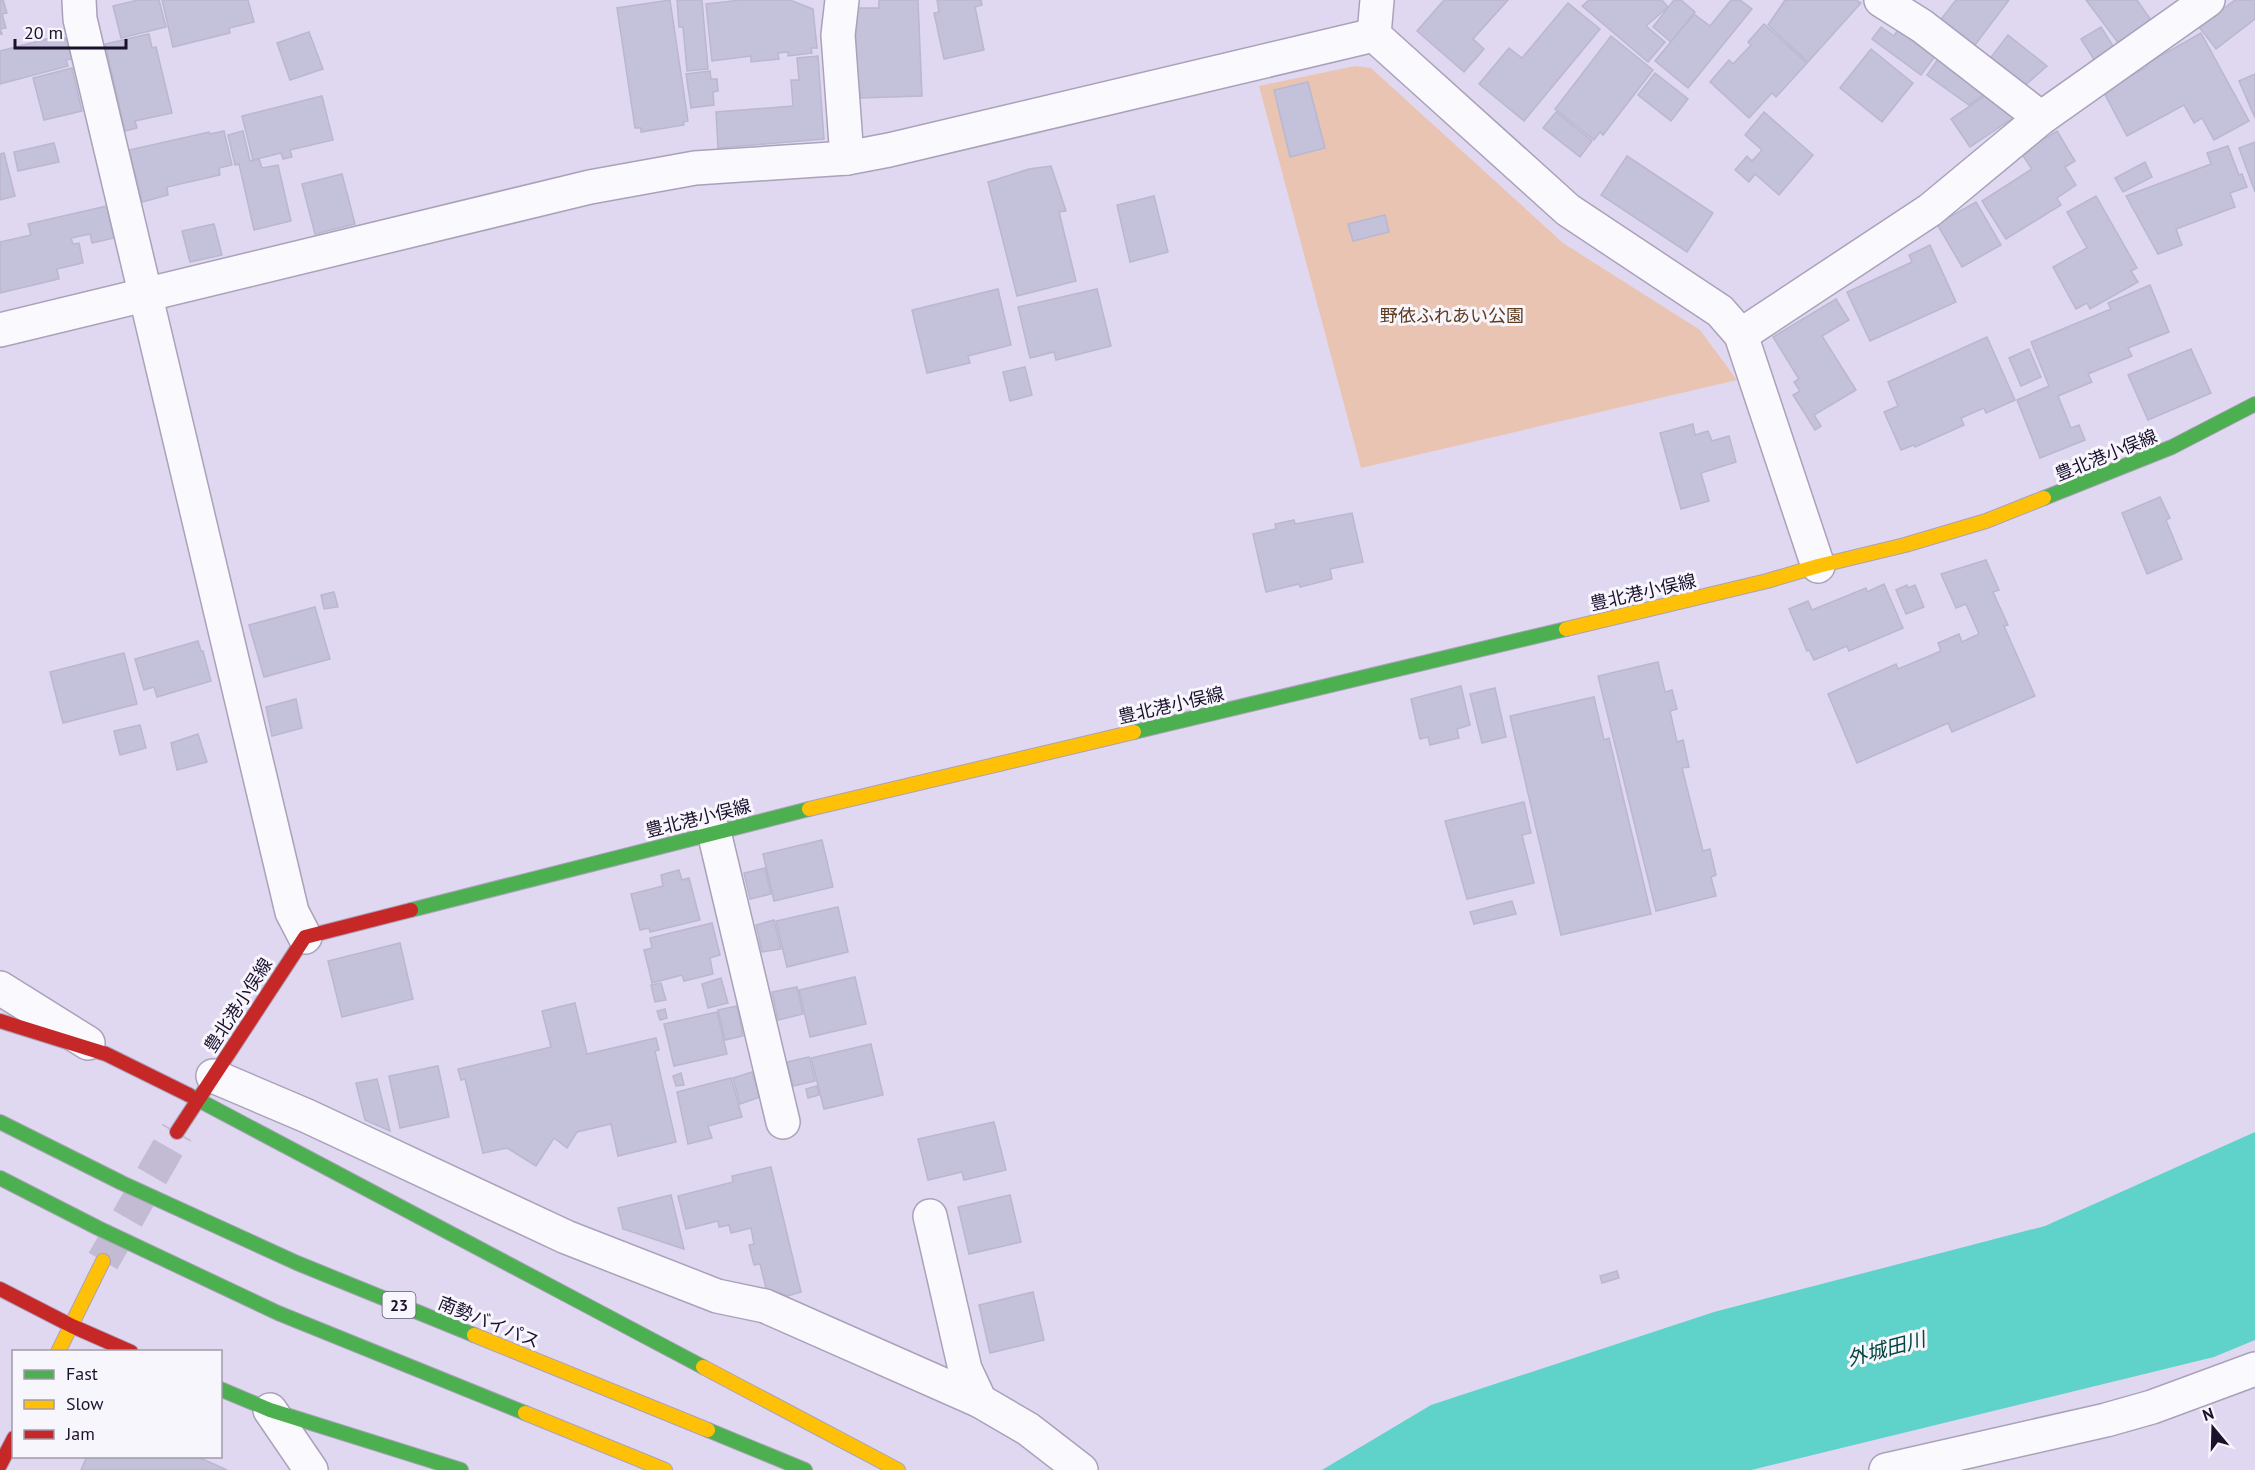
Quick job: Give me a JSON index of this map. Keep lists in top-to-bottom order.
{
  "streets": {
    "main road": ["豊北港小俣線", "23", "南勢バイパス"]
  },
  "water": ["外城田川"],
  "parks": ["野依ふれあい公園"],
  "legend": ["Fast", "Slow", "Jam"],
  "scale_bar": "20 m",
  "north": "top"
}
